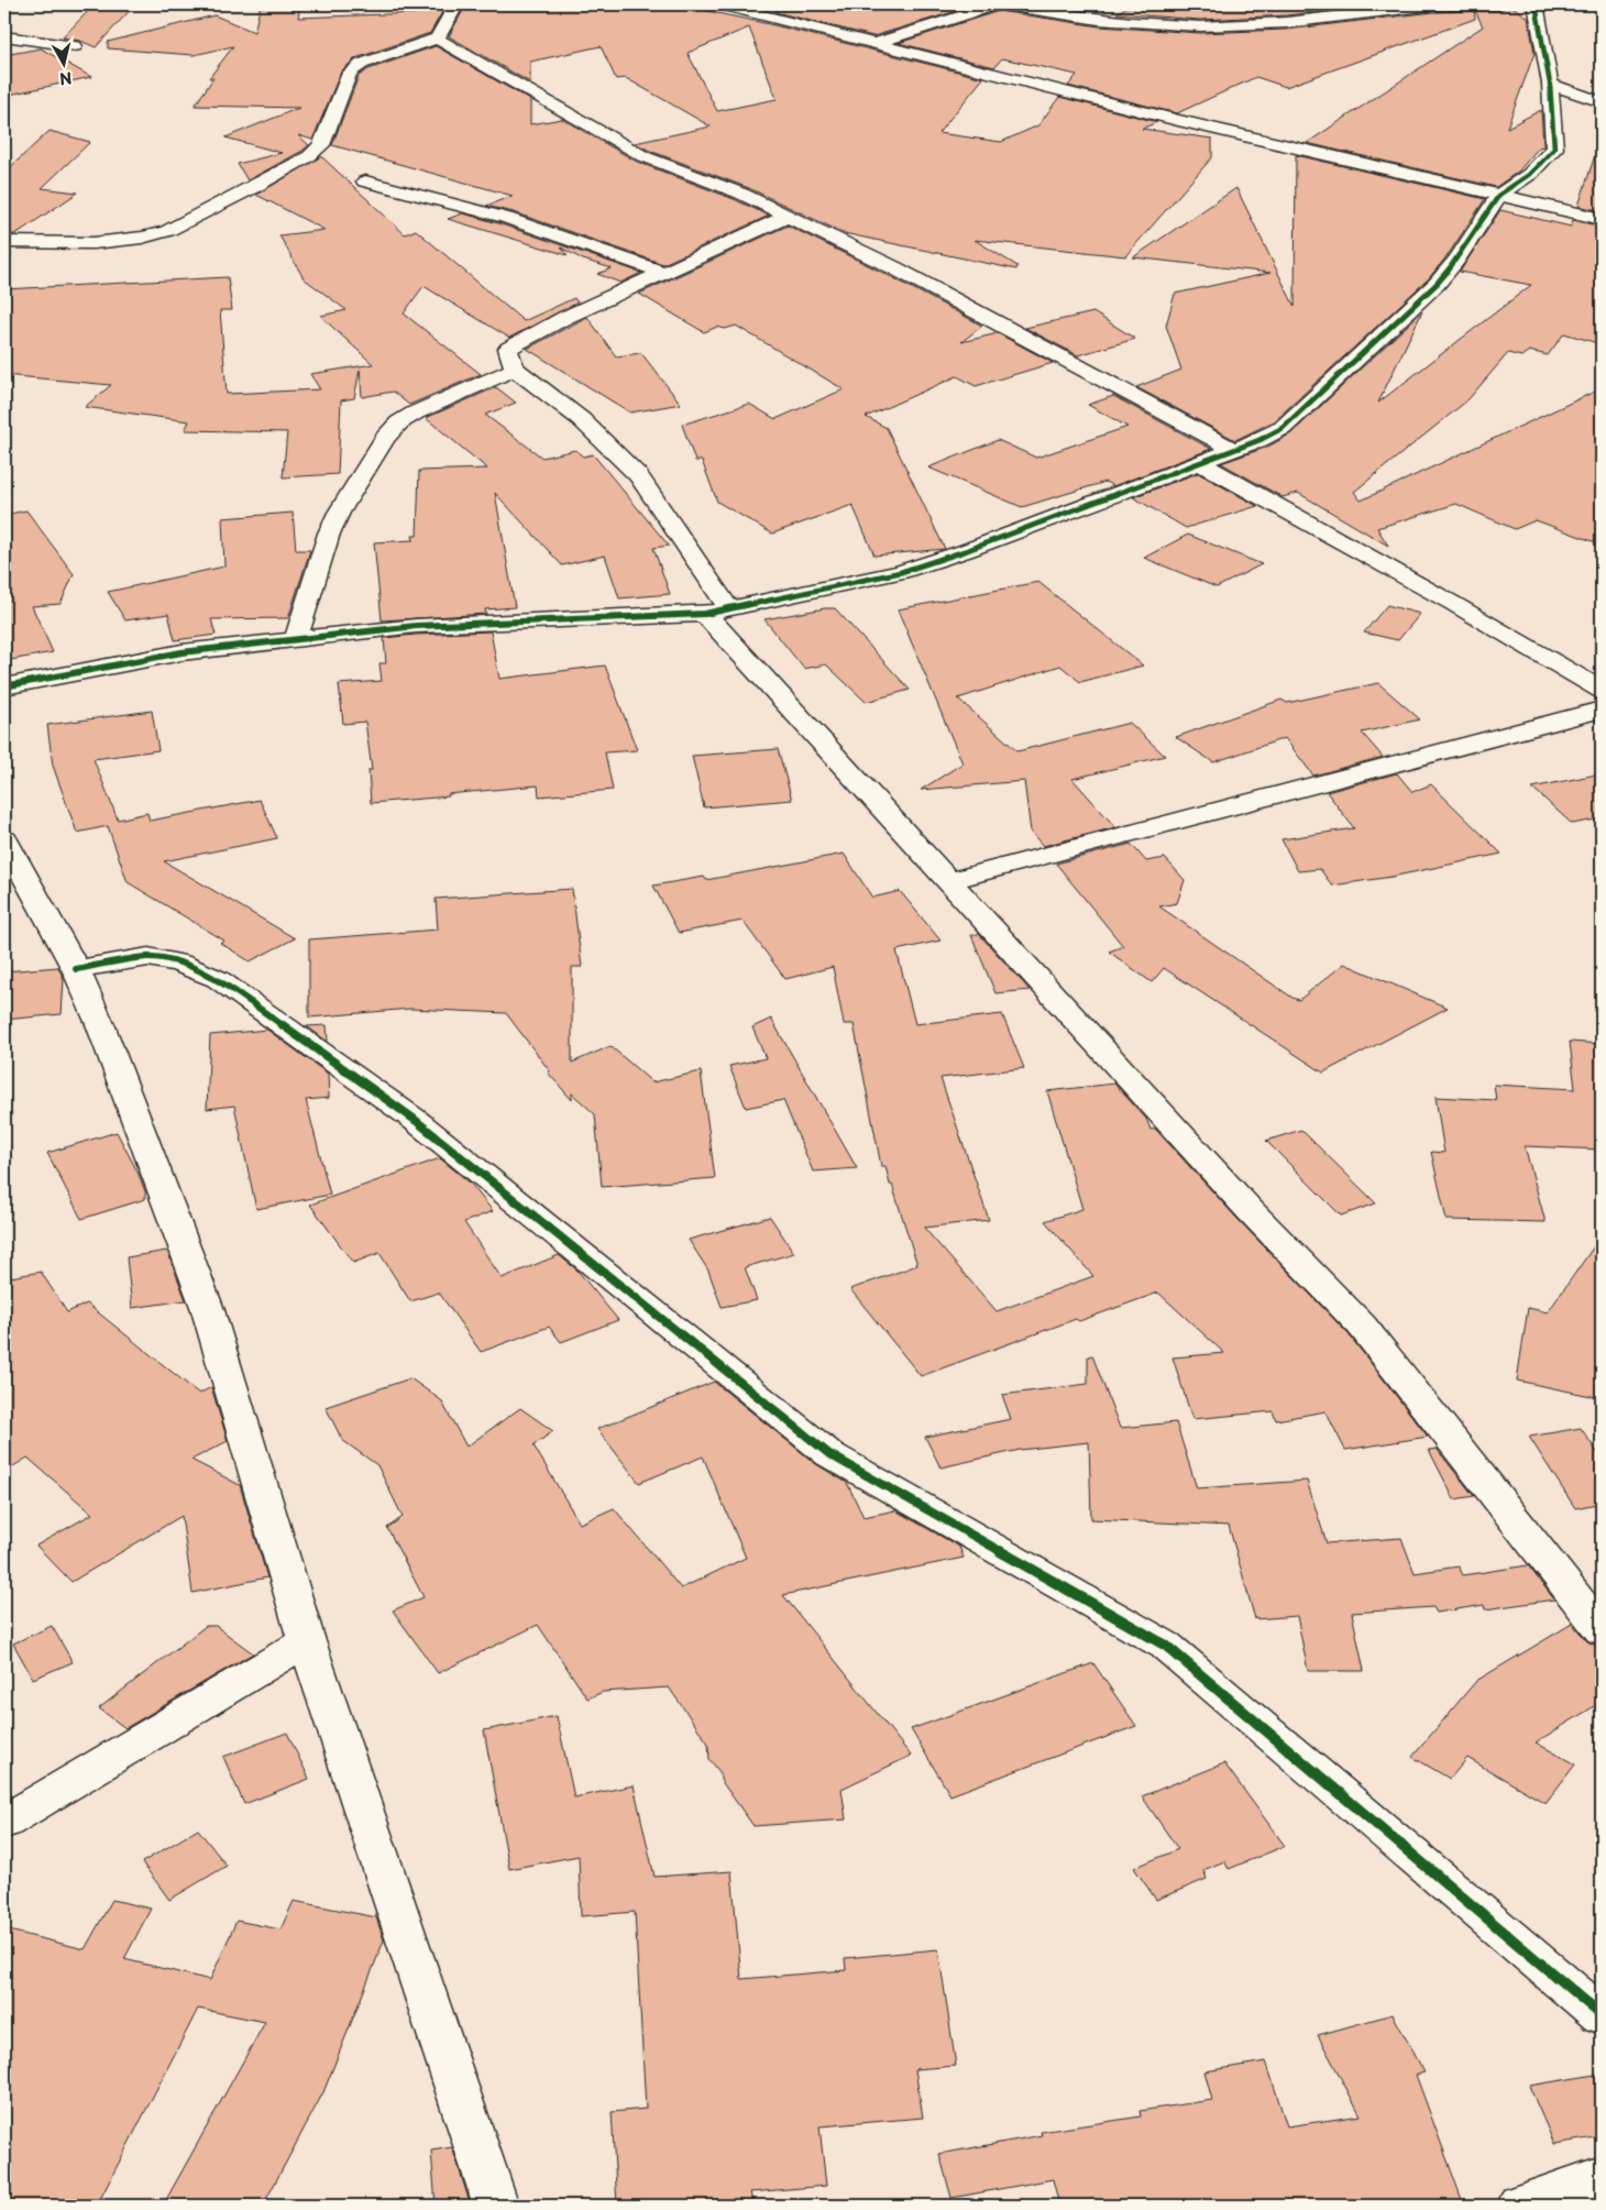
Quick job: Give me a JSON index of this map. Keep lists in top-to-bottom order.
{
  "north": "bottom"
}
